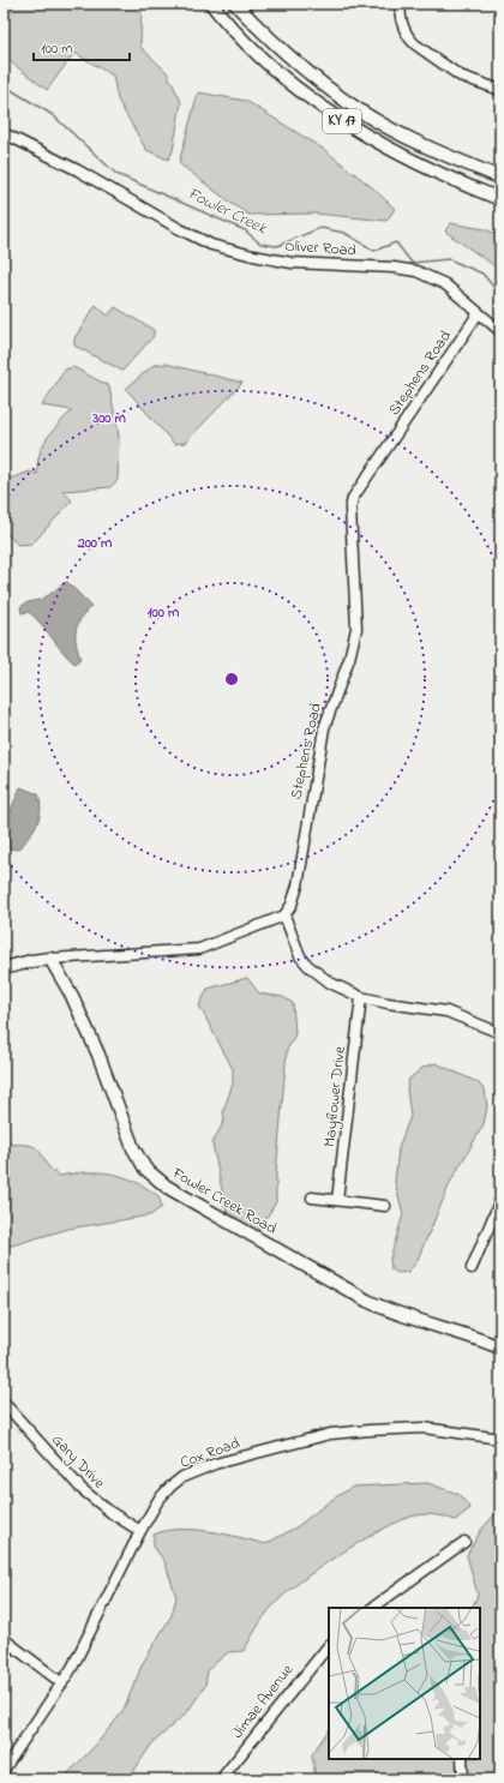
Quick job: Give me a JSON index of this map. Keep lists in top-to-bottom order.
{
  "streets": {
    "main road": ["KY 17", "Fowler Creek Road"],
    "street": [
      "Oliver Road",
      "Stephens Road",
      "Mayflower Drive",
      "Cox Road",
      "Gary Drive",
      "Jimae Avenue"
    ]
  },
  "crossings": [
    ["Oliver Road", "Stephens Road"],
    ["Cox Road", "Gary Drive"]
  ],
  "water": ["Fowler Creek"],
  "scale_bar": "100 m",
  "rings": ["300 m", "200 m", "100 m"]
}
